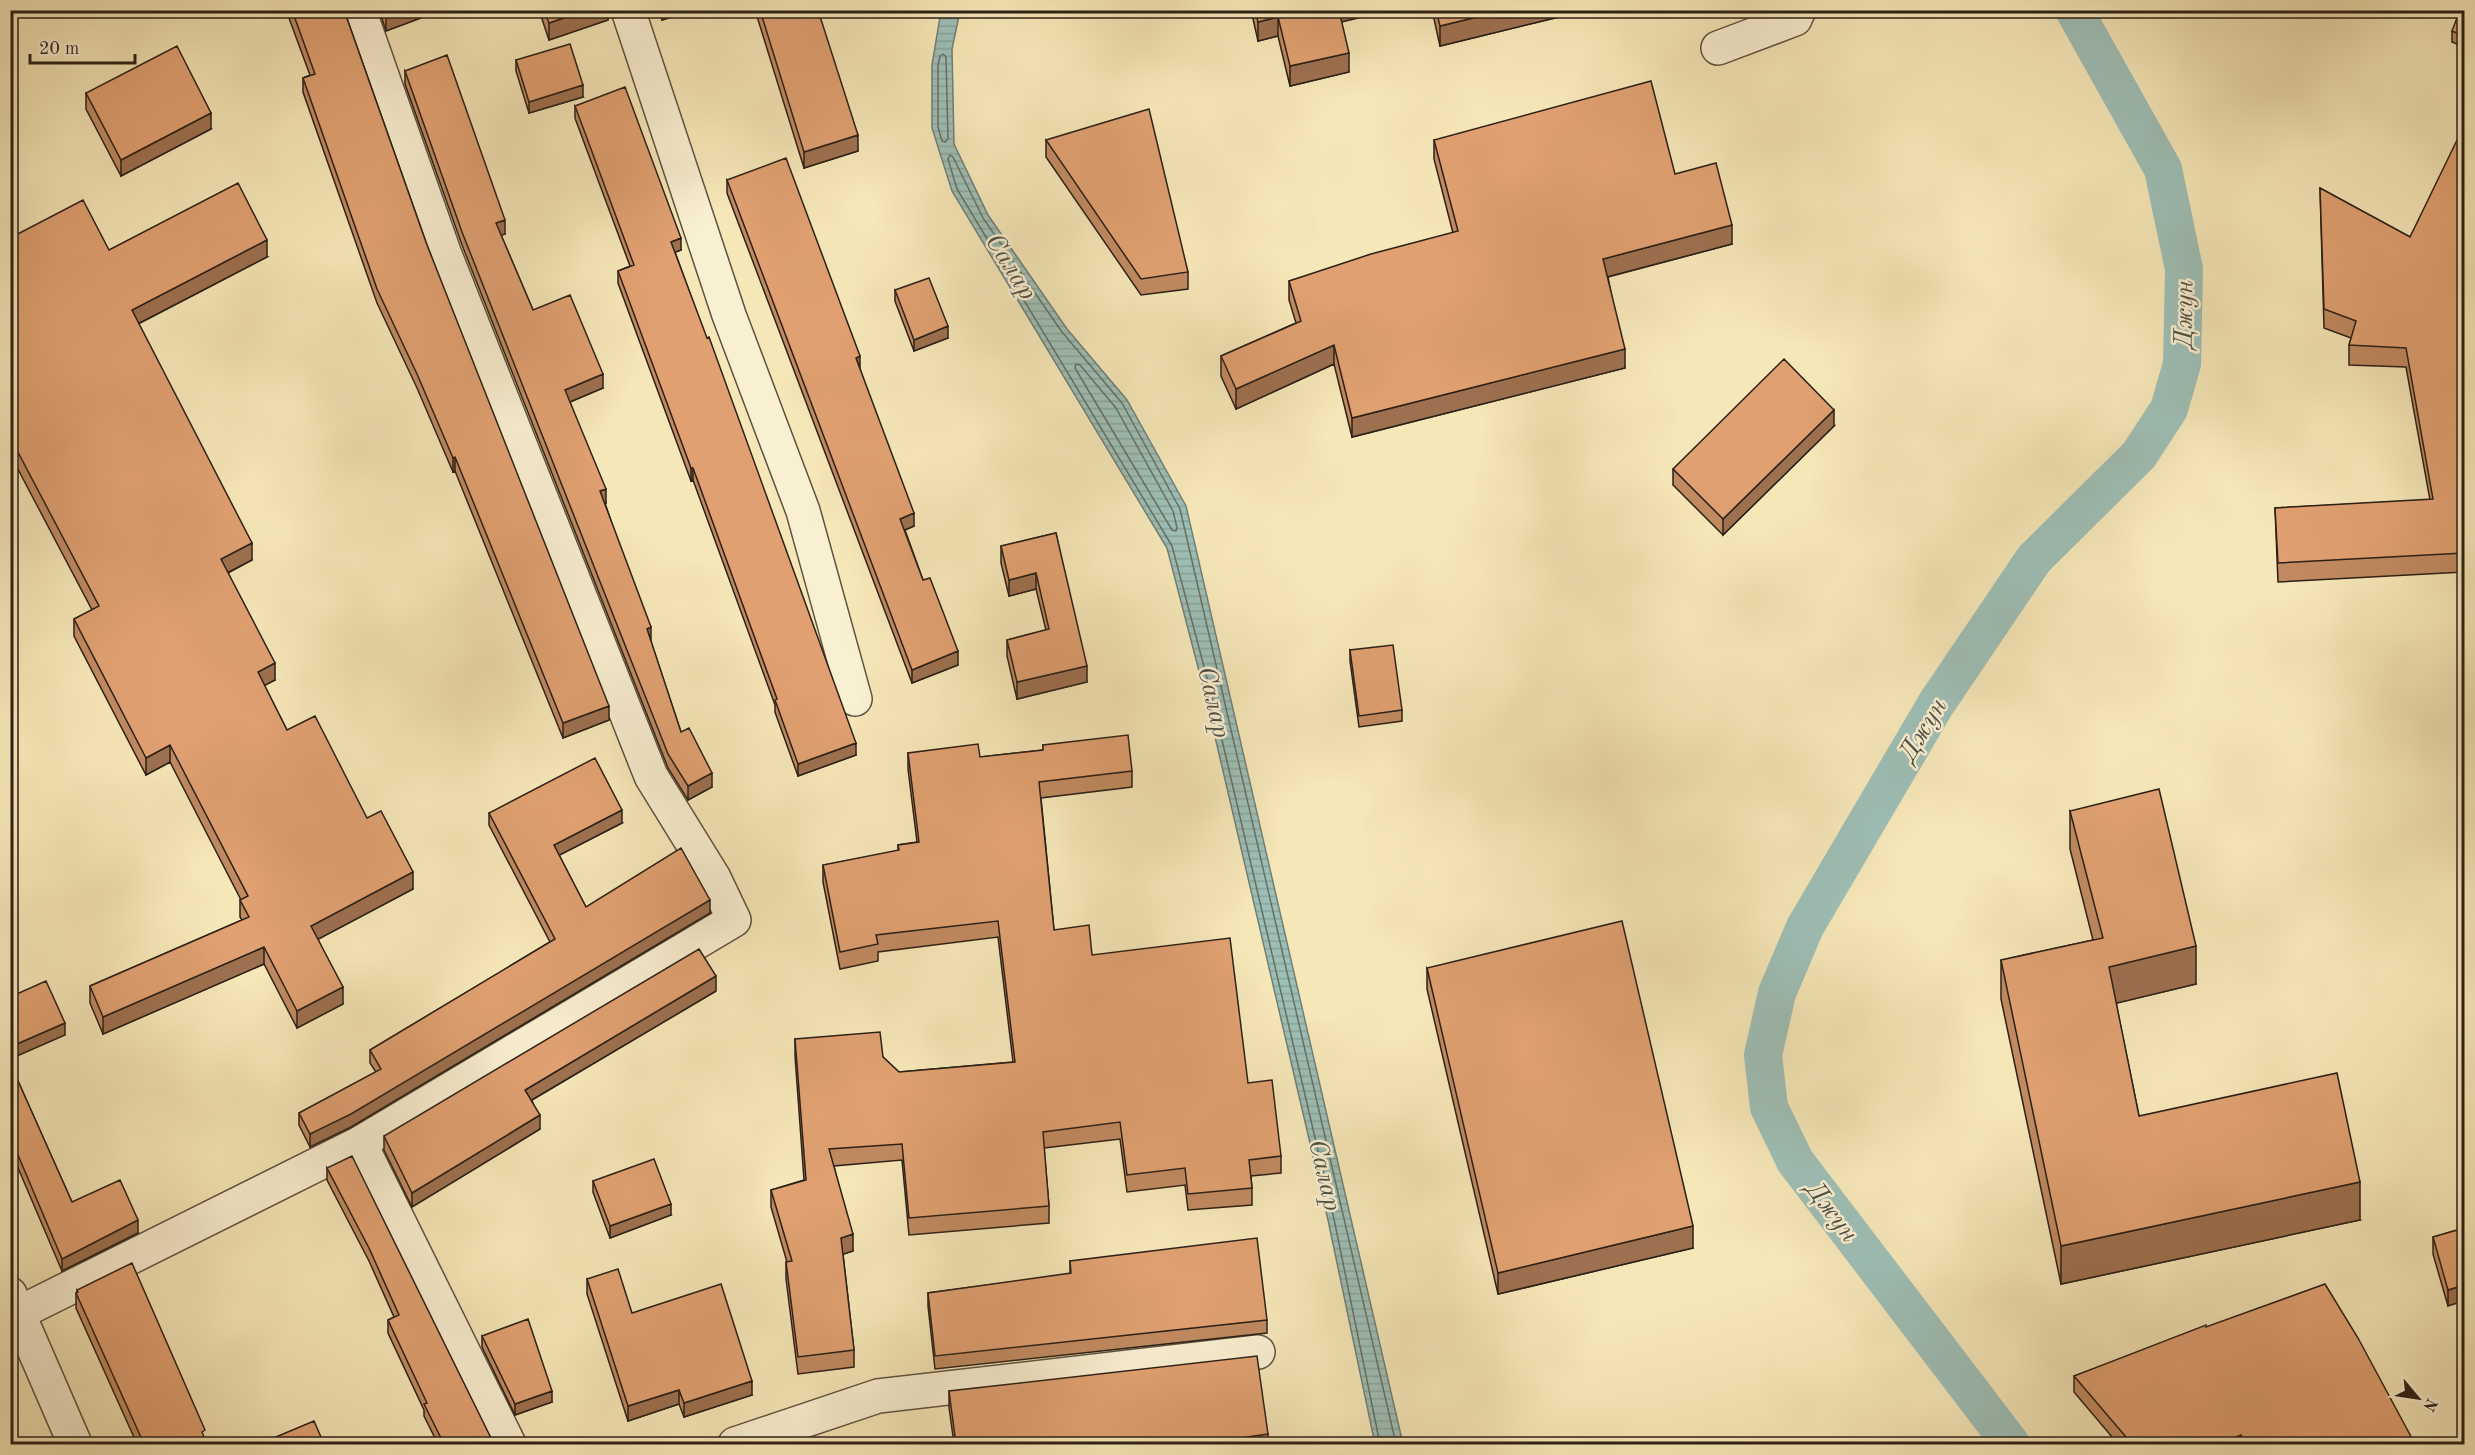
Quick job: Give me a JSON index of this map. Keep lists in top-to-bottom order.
{
  "water": ["Салар", "Джун"],
  "scale_bar": "20 m",
  "north": "bottom right"
}
